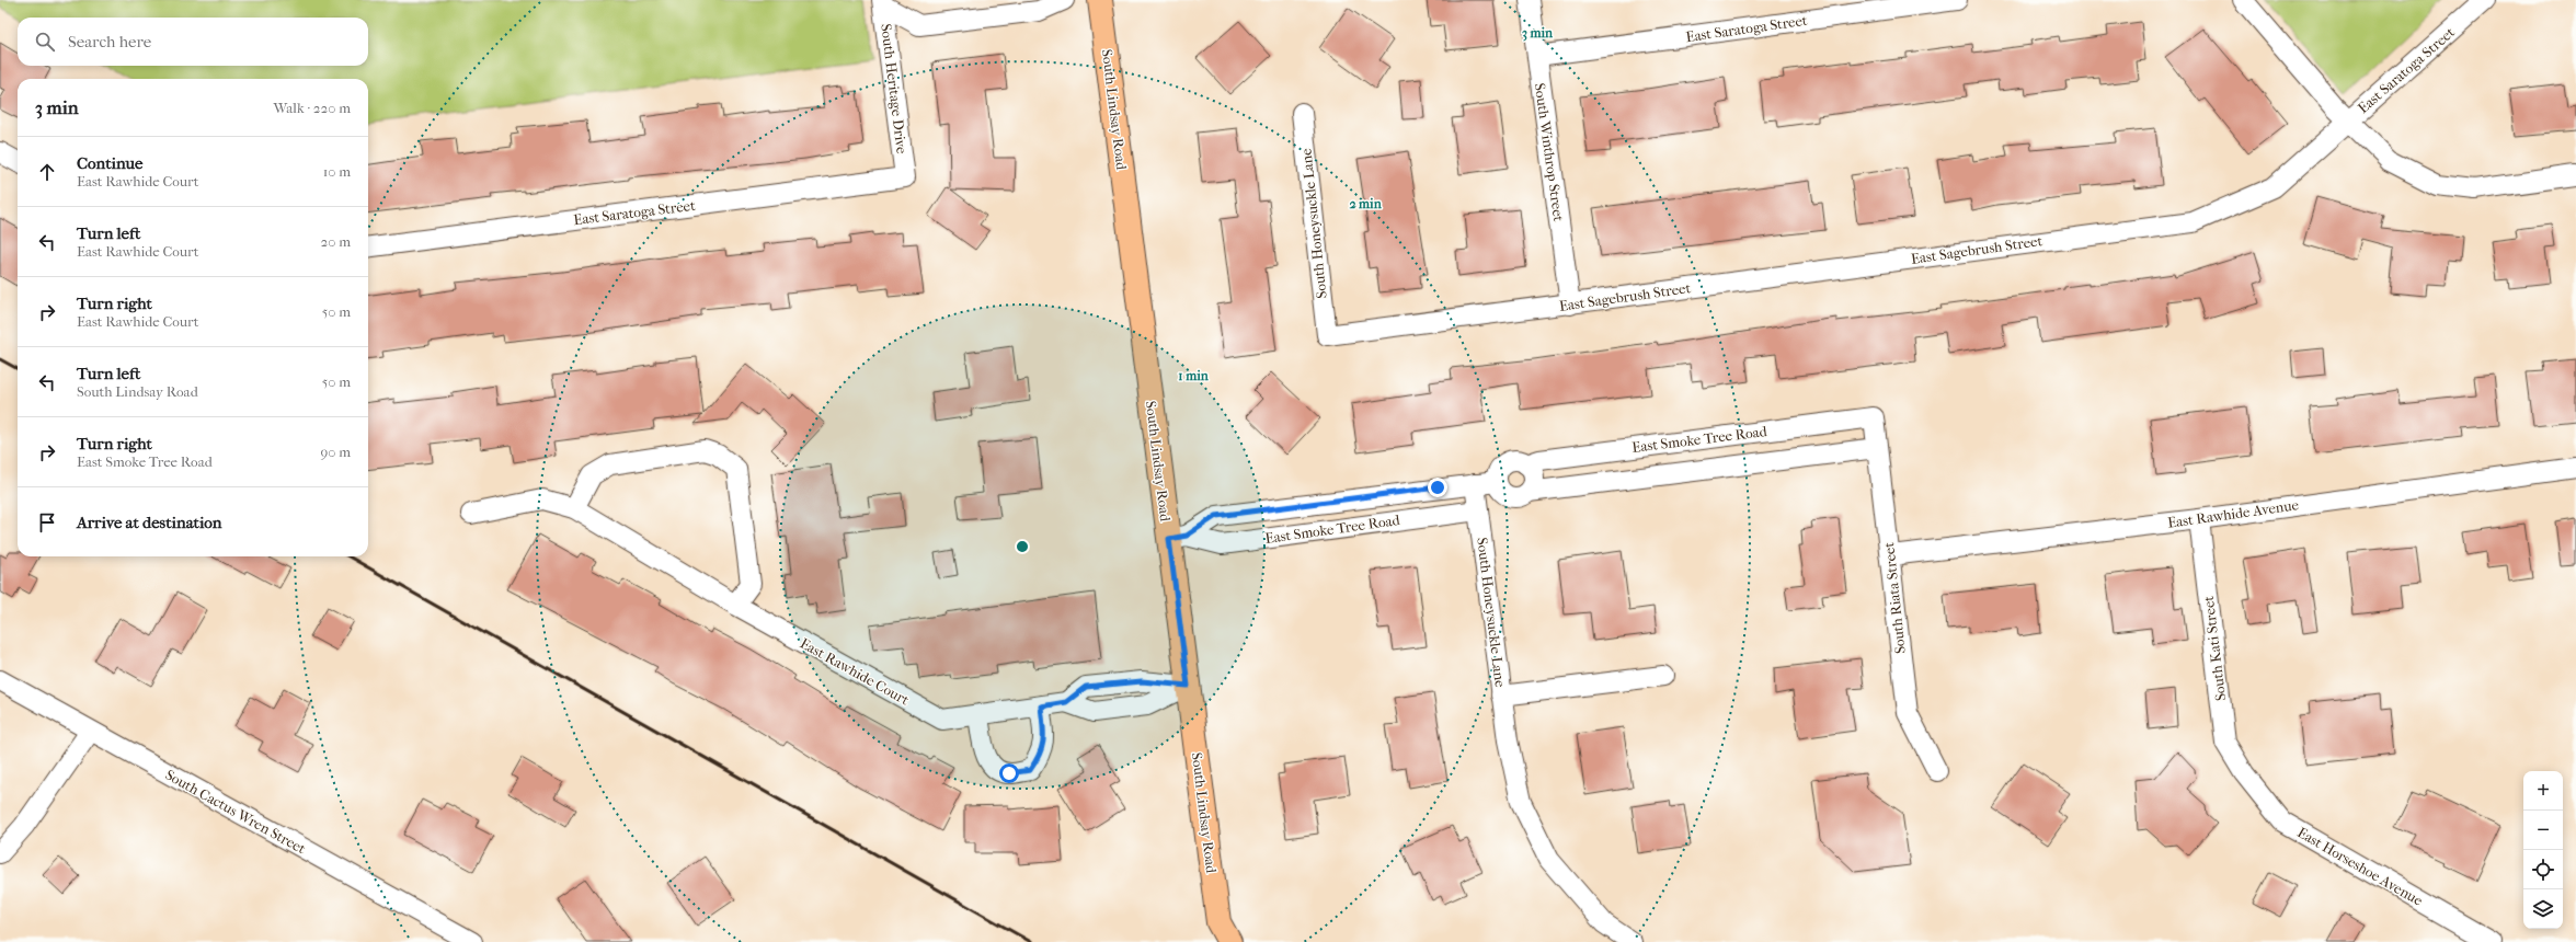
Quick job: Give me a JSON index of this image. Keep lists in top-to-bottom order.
{
  "streets": {
    "main road": ["South Lindsay Road"],
    "street": [
      "East Saratoga Street",
      "South Heritage Drive",
      "South Winthrop Street",
      "South Honeysuckle Lane",
      "East Sagebrush Street",
      "East Smoke Tree Road",
      "East Rawhide Avenue",
      "South Riata Street",
      "South Kati Street",
      "East Rawhide Court",
      "South Cactus Wren Street",
      "East Horseshoe Avenue"
    ]
  },
  "crossings": [
    ["East Saratoga Street", "South Heritage Drive"],
    ["East Saratoga Street", "South Winthrop Street"],
    ["East Saratoga Street", "East Sagebrush Street"],
    ["South Lindsay Road", "East Smoke Tree Road"],
    ["South Lindsay Road", "East Rawhide Court"],
    ["South Winthrop Street", "East Sagebrush Street"],
    ["South Honeysuckle Lane", "East Sagebrush Street"],
    ["South Honeysuckle Lane", "East Smoke Tree Road"],
    ["East Smoke Tree Road", "South Riata Street"],
    ["East Rawhide Avenue", "South Riata Street"],
    ["East Rawhide Avenue", "South Kati Street"],
    ["South Kati Street", "East Horseshoe Avenue"]
  ],
  "page": {
    "search": "Search here",
    "heading": ["3 min", "Walk · 220 m"],
    "list": [
      ["Continue", "East Rawhide Court", "10 m"],
      ["Turn left", "East Rawhide Court", "20 m"],
      ["Turn right", "East Rawhide Court", "50 m"],
      ["Turn left", "South Lindsay Road", "50 m"],
      ["Turn right", "East Smoke Tree Road", "90 m"],
      "Arrive at destination"
    ],
    "map_buttons": ["+", "−"]
  },
  "rings": ["3 min", "2 min", "1 min"]
}
